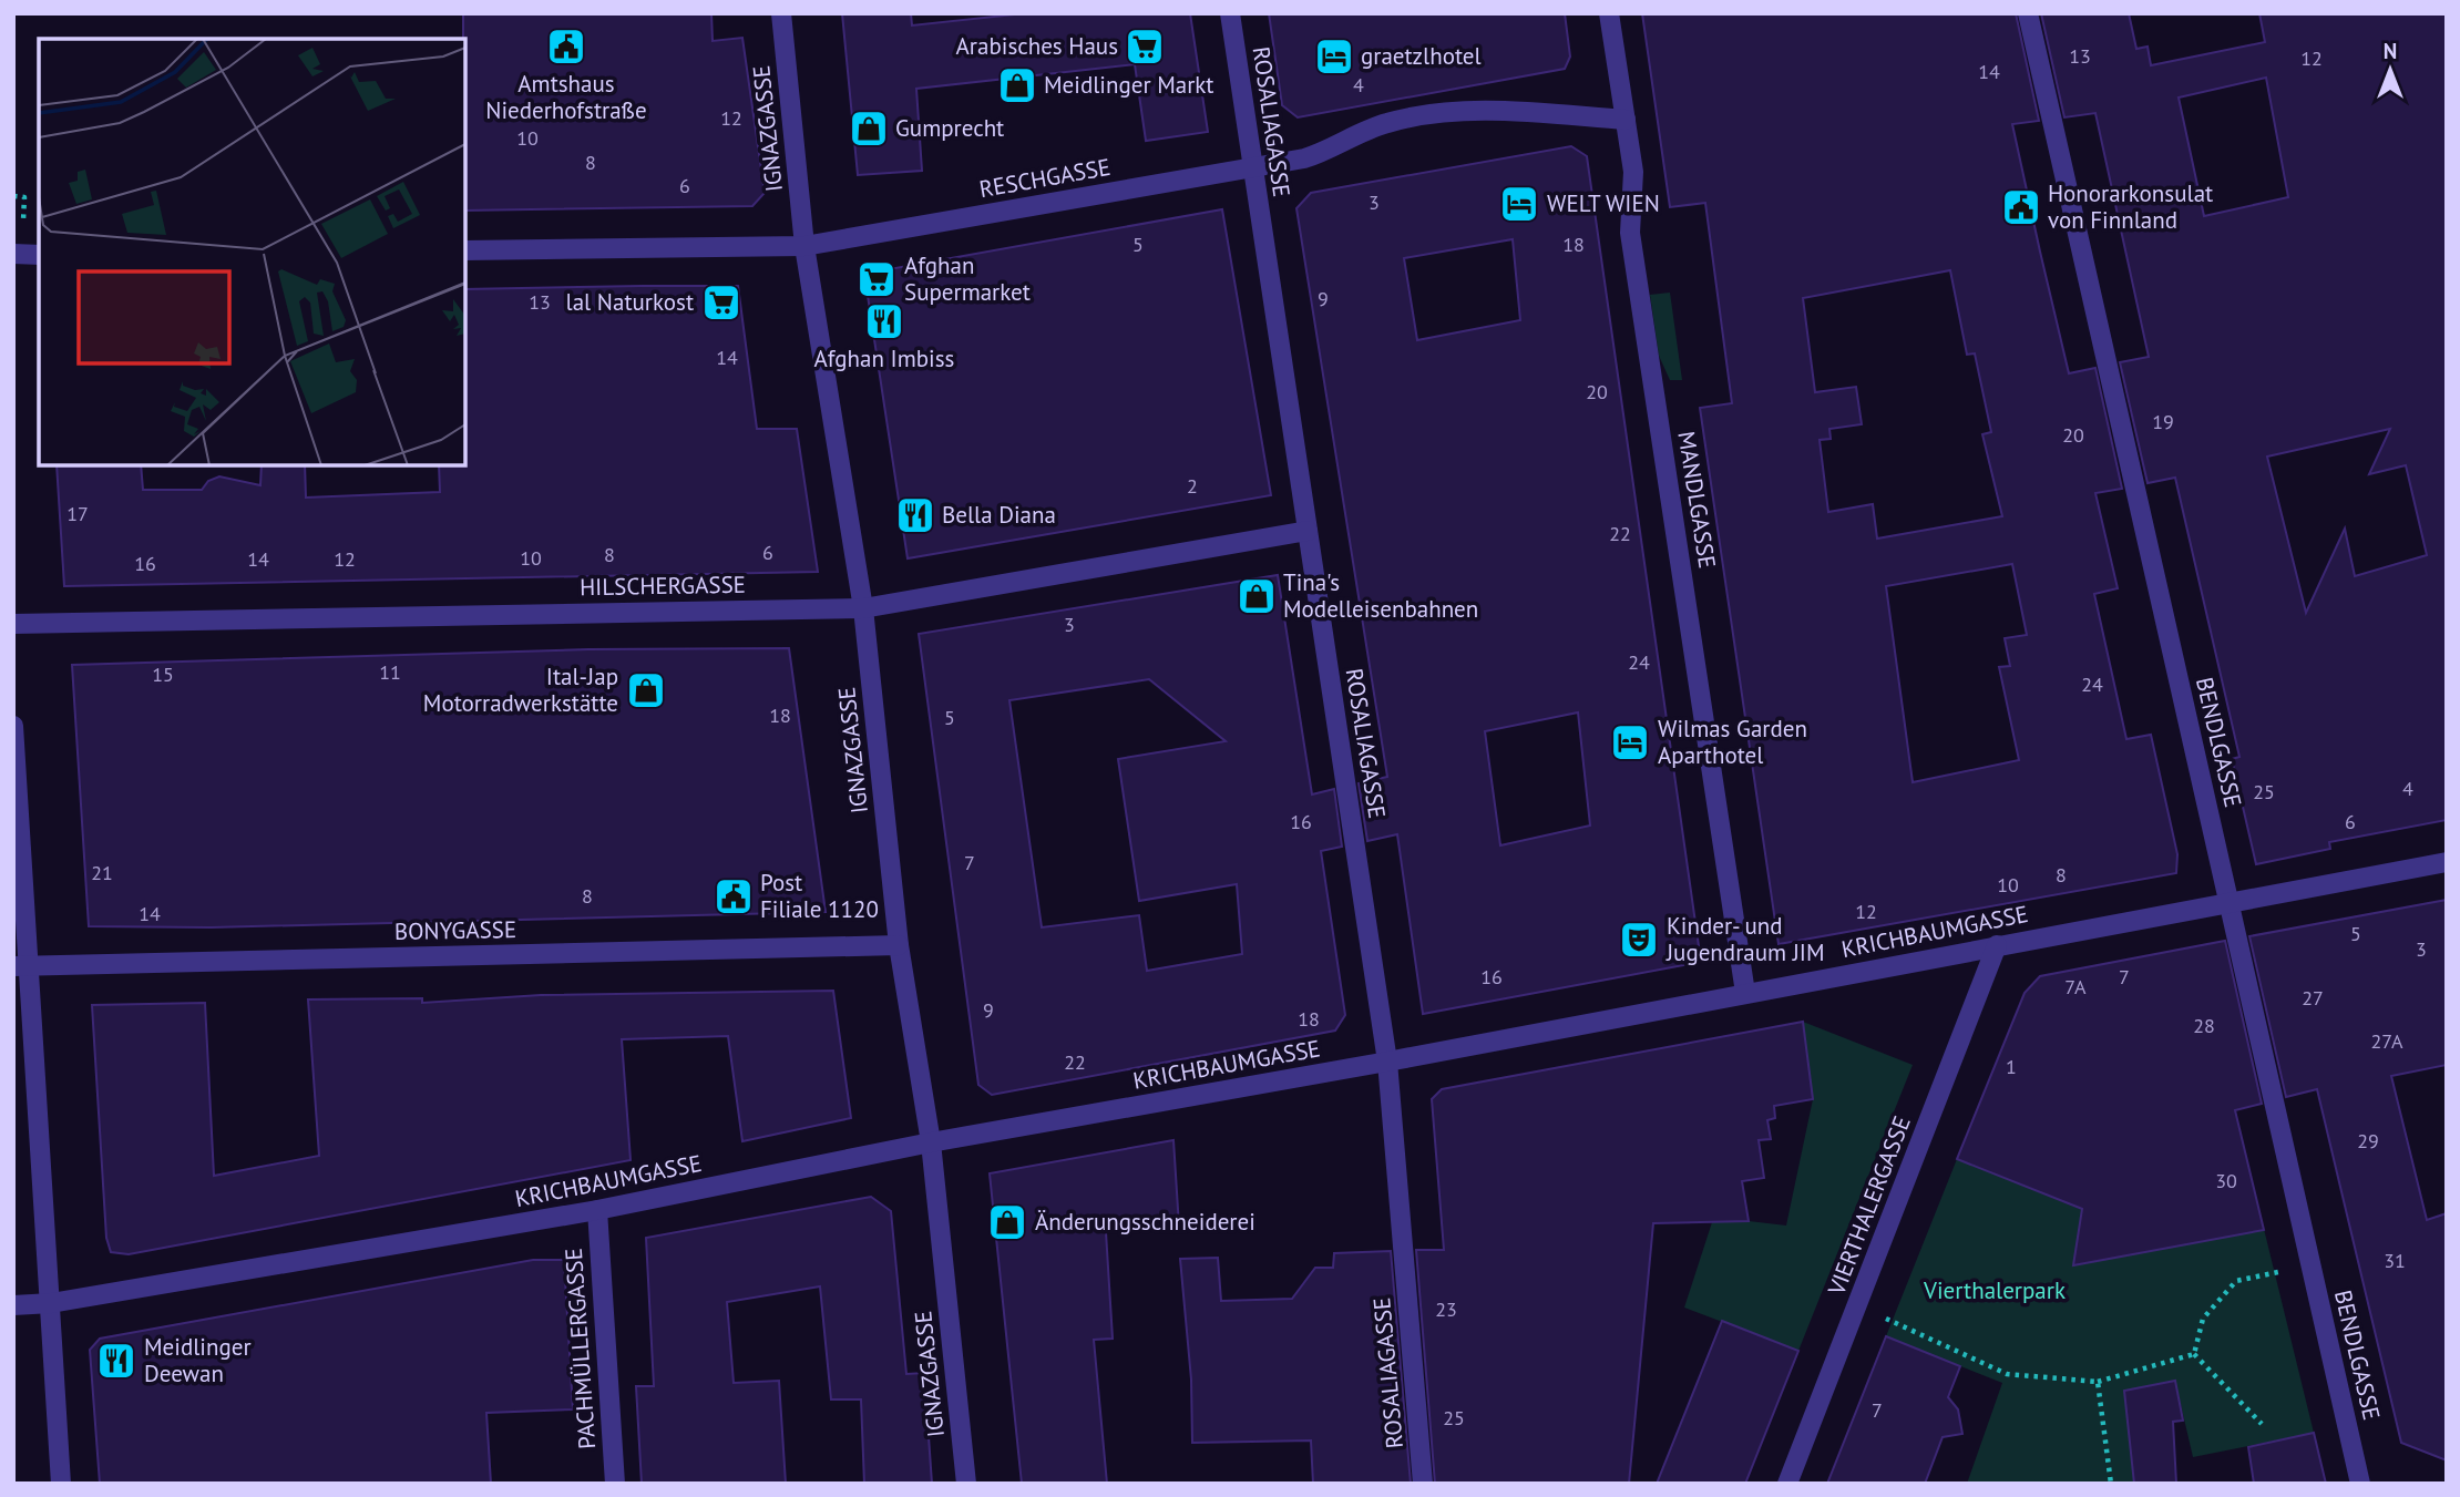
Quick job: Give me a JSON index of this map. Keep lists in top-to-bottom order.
{
  "streets": {
    "street": [
      "ROSALIAGASSE",
      "IGNAZGASSE",
      "RESCHGASSE",
      "MANDLGASSE",
      "HILSCHERGASSE",
      "BENDLGASSE",
      "BONYGASSE",
      "KRICHBAUMGASSE",
      "VIERTHALERGASSE",
      "PACHMÜLLERGASSE"
    ]
  },
  "crossings": [
    ["ROSALIAGASSE", "RESCHGASSE"],
    ["ROSALIAGASSE", "HILSCHERGASSE"],
    ["ROSALIAGASSE", "KRICHBAUMGASSE"],
    ["IGNAZGASSE", "RESCHGASSE"],
    ["IGNAZGASSE", "HILSCHERGASSE"],
    ["IGNAZGASSE", "BONYGASSE"],
    ["IGNAZGASSE", "KRICHBAUMGASSE"],
    ["RESCHGASSE", "MANDLGASSE"],
    ["MANDLGASSE", "KRICHBAUMGASSE"],
    ["BENDLGASSE", "KRICHBAUMGASSE"],
    ["KRICHBAUMGASSE", "VIERTHALERGASSE"],
    ["KRICHBAUMGASSE", "PACHMÜLLERGASSE"]
  ],
  "parks": ["Vierthalerpark"],
  "places": {
    "public building": ["Amtshaus Niederhofstraße", "Honorarkonsulat von Finnland", "Post Filiale 1120"],
    "supermarket": ["Arabisches Haus", "Afghan Supermarket", "lal Naturkost"],
    "hotel": ["graetzlhotel", "WELT WIEN", "Wilmas Garden Aparthotel"],
    "shop": [
      "Meidlinger Markt",
      "Gumprecht",
      "Tina's Modelleisenbahnen",
      "Ital-Jap Motorradwerkstätte",
      "Änderungsschneiderei"
    ],
    "restaurant": ["Afghan Imbiss", "Bella Diana", "Meidlinger Deewan"],
    "theatre": ["Kinder- und Jugendraum JIM"]
  },
  "house_numbers": [
    "13",
    "12",
    "14",
    "4",
    "12",
    "10",
    "8",
    "6",
    "3",
    "5",
    "18",
    "9",
    "13",
    "14",
    "20",
    "19",
    "20",
    "2",
    "17",
    "22",
    "6",
    "8",
    "10",
    "14",
    "12",
    "16",
    "3",
    "24",
    "11",
    "15",
    "24",
    "18",
    "5",
    "4",
    "25",
    "16",
    "6",
    "7",
    "21",
    "8",
    "10",
    "8",
    "12",
    "14",
    "5",
    "3",
    "16",
    "7",
    "7A",
    "27",
    "9",
    "18",
    "28",
    "27A",
    "22",
    "1",
    "29",
    "30",
    "31",
    "23",
    "7",
    "25"
  ],
  "north": "top"
}
